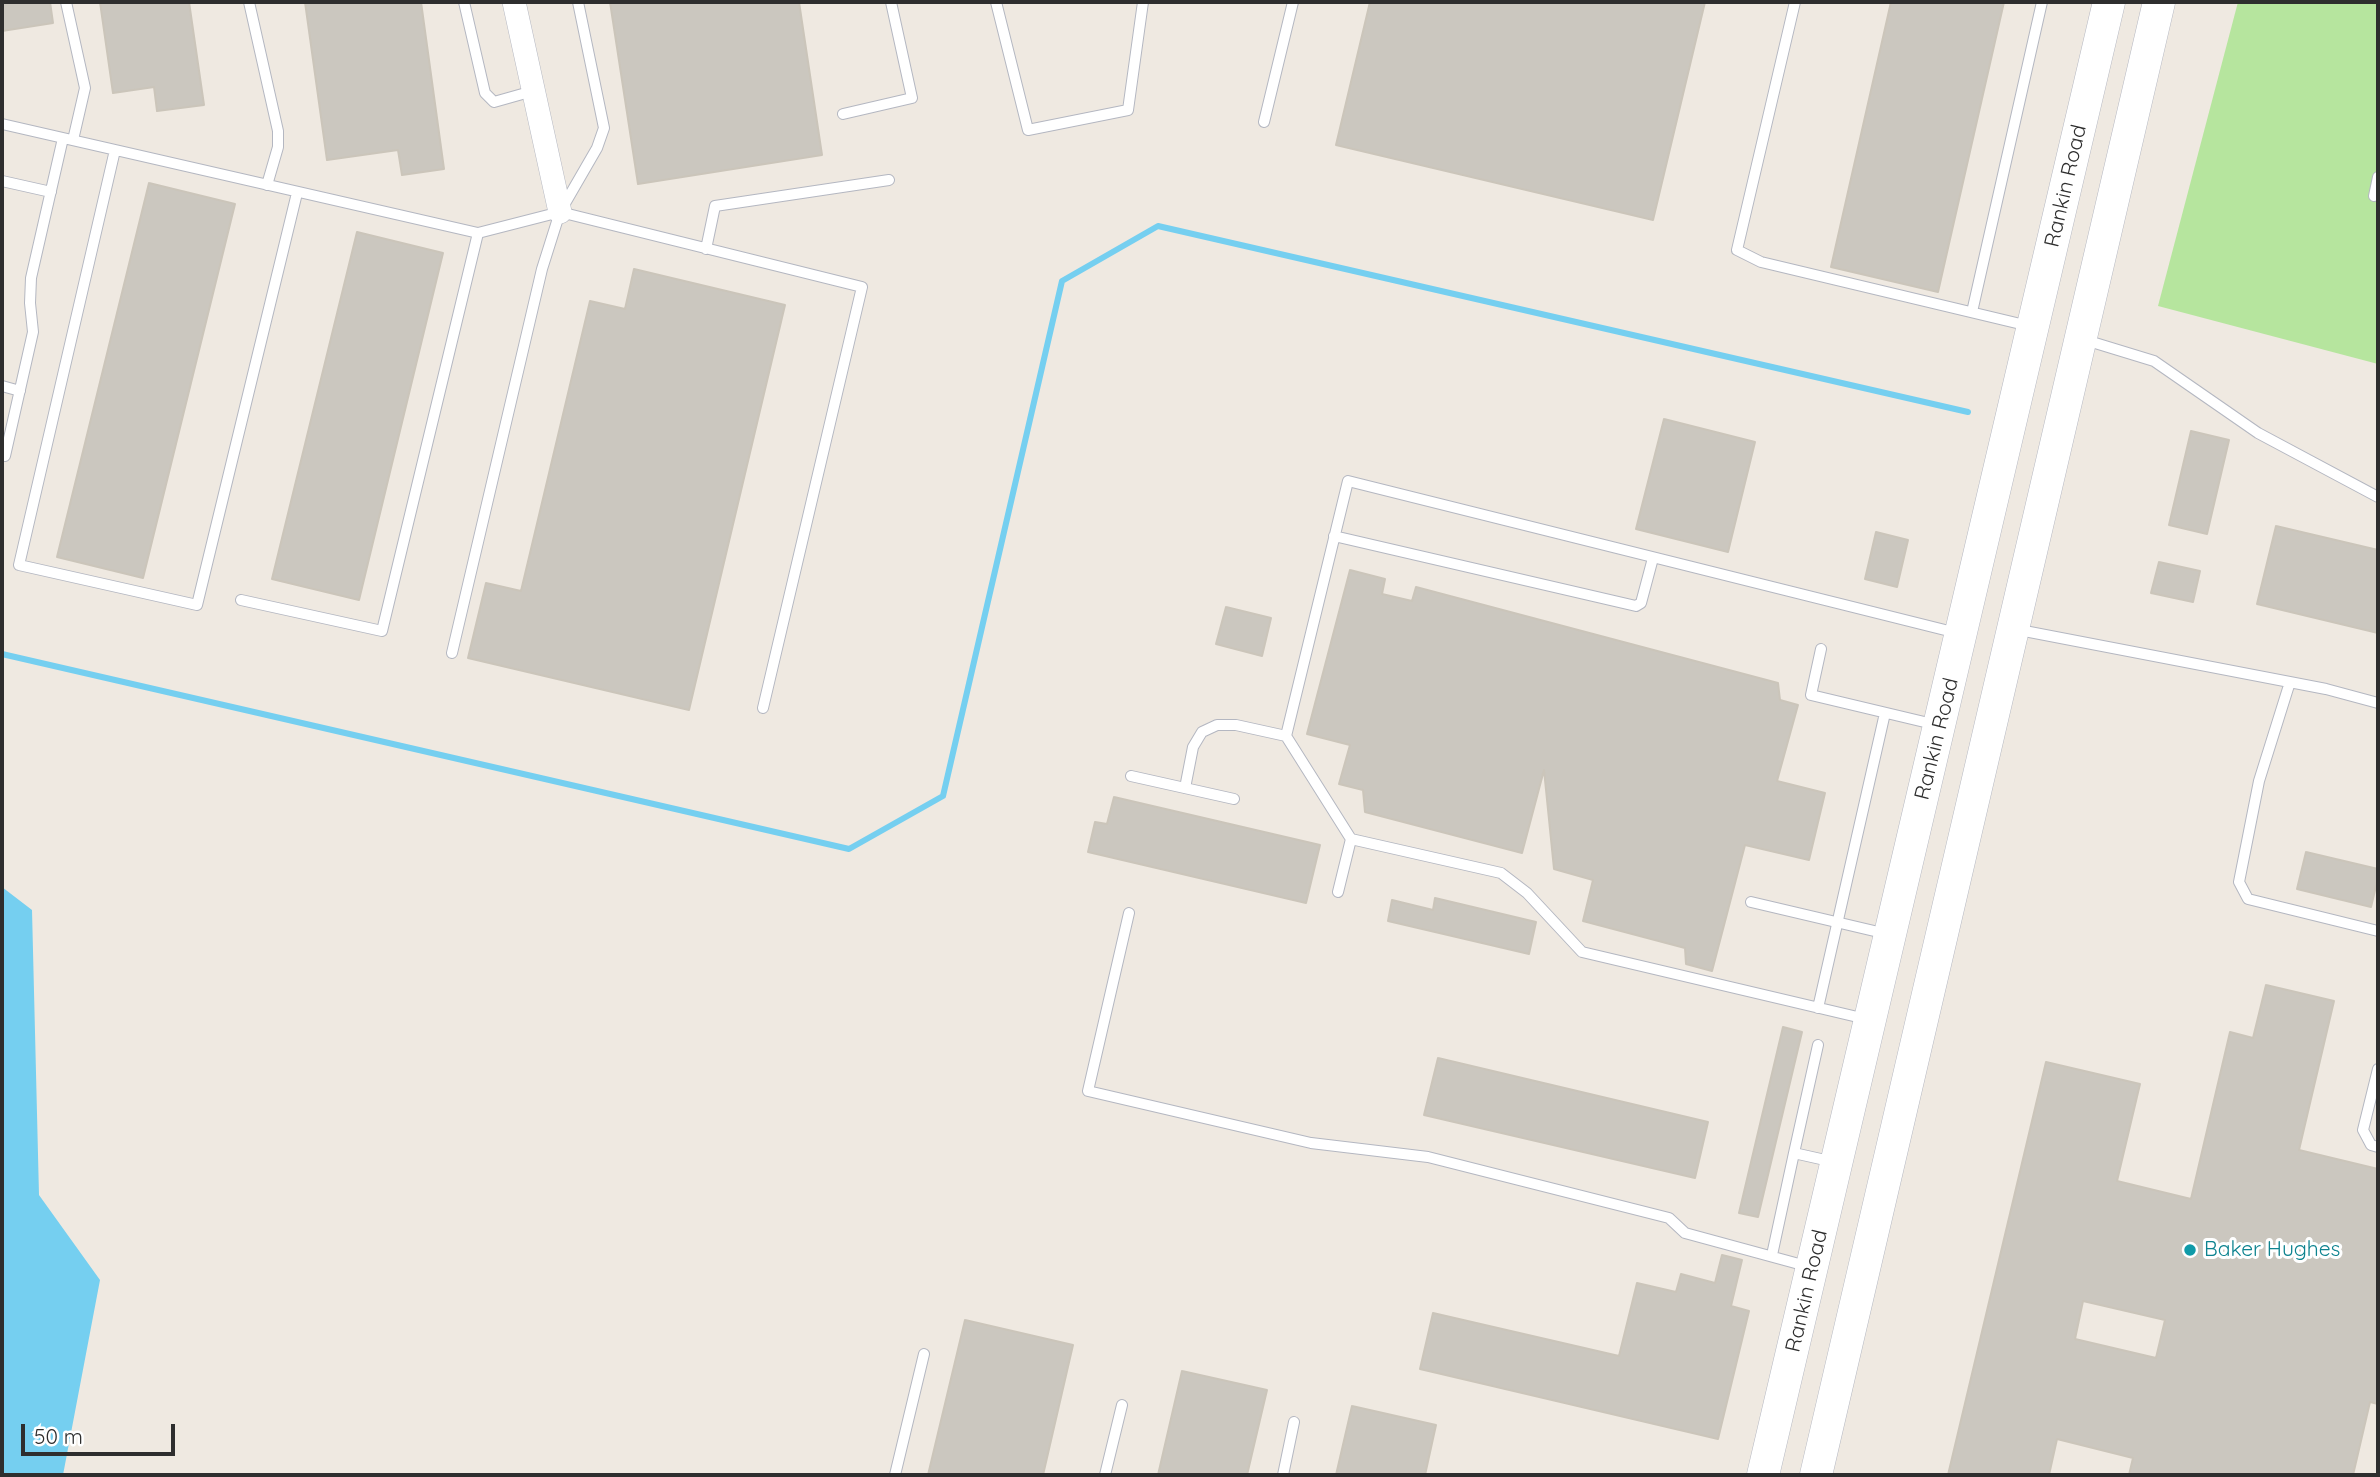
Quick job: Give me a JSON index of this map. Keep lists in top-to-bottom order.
{
  "streets": {
    "main road": ["Rankin Road"]
  },
  "places": ["Baker Hughes"],
  "scale_bar": "50 m"
}
